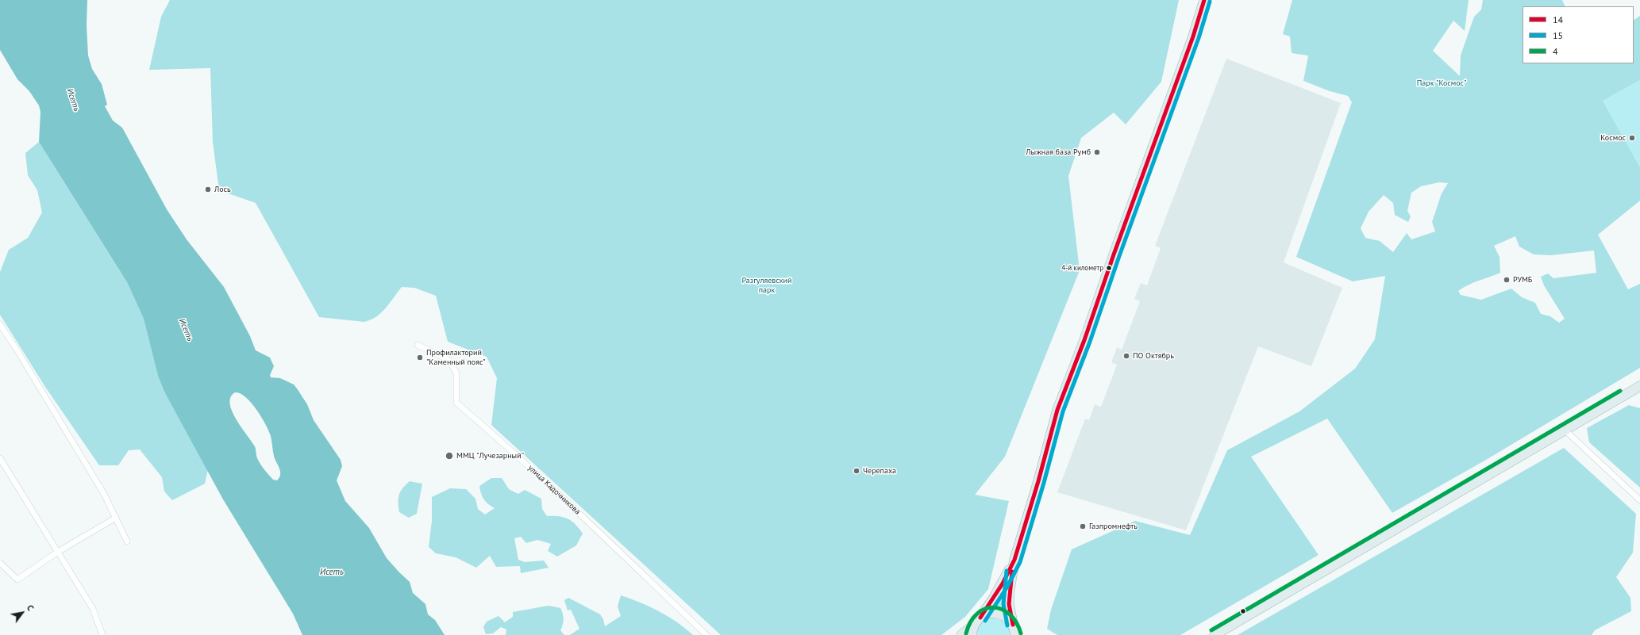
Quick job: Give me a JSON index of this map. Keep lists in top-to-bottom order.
{
  "streets": {
    "street": ["улица Кадочникова"]
  },
  "water": ["Исеть"],
  "parks": ["Парк \"Космос\"", "Разгуляевский парк"],
  "places": [
    "Космос",
    "Лыжная база Румб",
    "Лось",
    "4-й километр",
    "РУМБ",
    "ПО Октябрь",
    "Профилакторий \"Каменный пояс\"",
    "ММЦ \"Лучезарный\"",
    "Черепаха",
    "Газпромнефть"
  ],
  "lines": ["transit line 14", "transit line 15", "transit line 4"],
  "legend": ["14", "15", "4"],
  "north": "top right"
}
